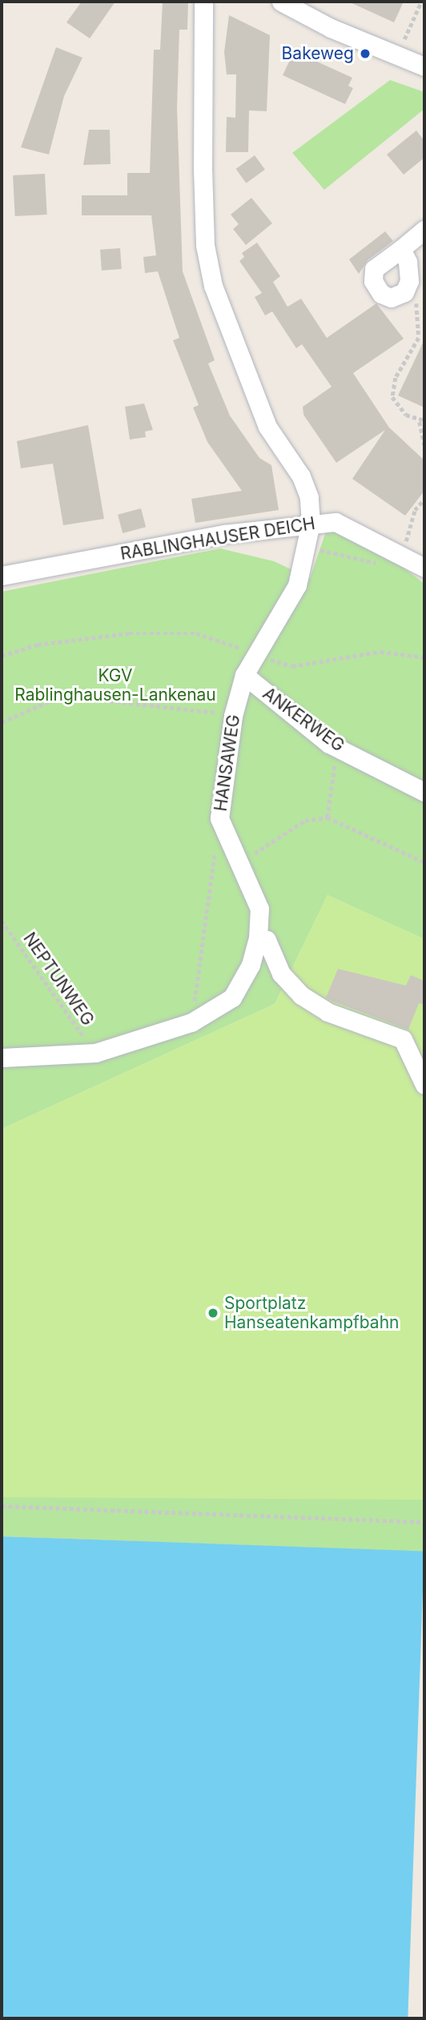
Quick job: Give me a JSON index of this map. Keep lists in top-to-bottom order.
{
  "streets": {
    "street": ["RABLINGHAUSER DEICH", "ANKERWEG", "HANSAWEG"],
    "path": ["NEPTUNWEG"]
  },
  "crossings": [
    ["RABLINGHAUSER DEICH", "HANSAWEG"],
    ["ANKERWEG", "HANSAWEG"],
    ["HANSAWEG", "NEPTUNWEG"]
  ],
  "parks": ["KGV Rablinghausen-Lankenau"],
  "places": ["Bakeweg", "Sportplatz Hanseatenkampfbahn"]
}
